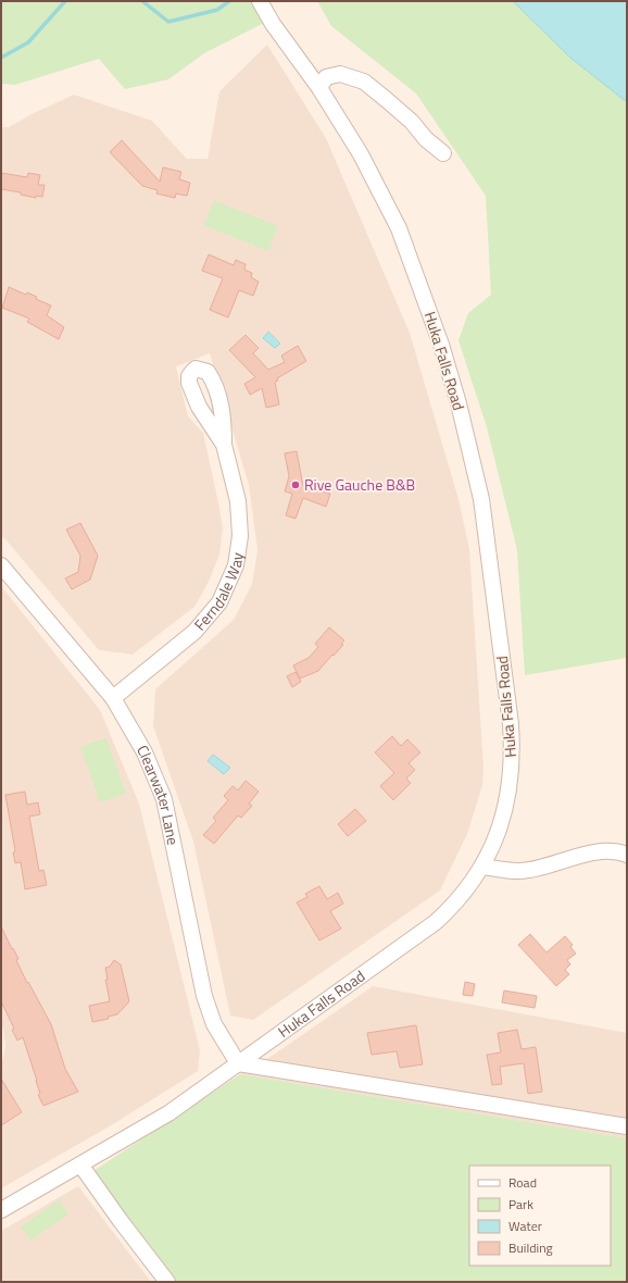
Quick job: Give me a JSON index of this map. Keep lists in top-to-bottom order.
{
  "streets": {
    "street": ["Huka Falls Road", "Ferndale Way", "Clearwater Lane"]
  },
  "crossings": [
    ["Huka Falls Road", "Clearwater Lane"],
    ["Ferndale Way", "Clearwater Lane"]
  ],
  "places": ["Rive Gauche B&B"],
  "legend": [
    "Road",
    "Park",
    "Water",
    "Building"
  ]
}
